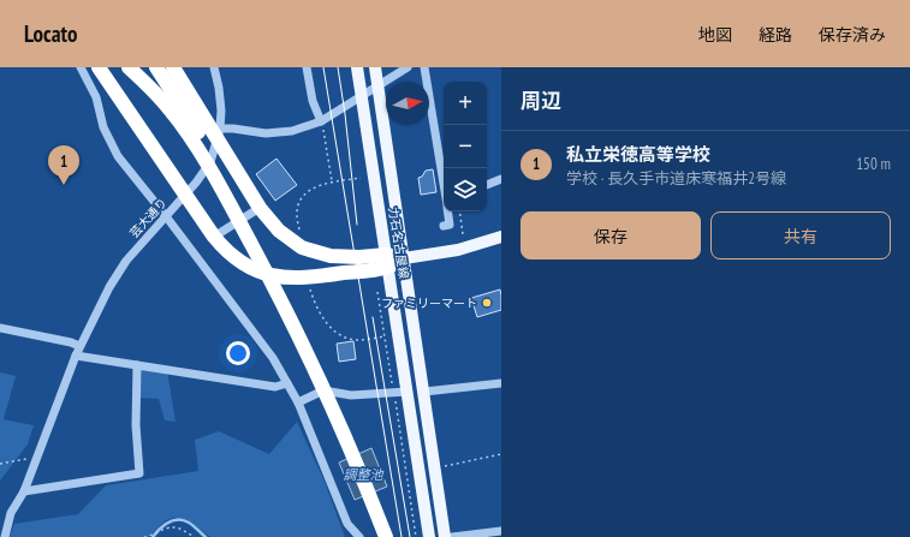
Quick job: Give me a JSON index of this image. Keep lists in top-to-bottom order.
{
  "streets": {
    "main road": ["力石名古屋線"],
    "street": ["芸大通り"]
  },
  "water": ["調整池"],
  "places": ["ファミリーマート"],
  "north": "right",
  "page": {
    "header": "Locato",
    "nav": ["地図", "経路", "保存済み"],
    "heading": "周辺",
    "map_buttons": ["+", "−"],
    "list": [
      {
        "mark": "1",
        "name": "私立栄徳高等学校",
        "note": "学校 · 長久手市道床寒福井2号線",
        "value": "150 m"
      }
    ],
    "pins": "1",
    "buttons": ["保存", "共有"]
  }
}
